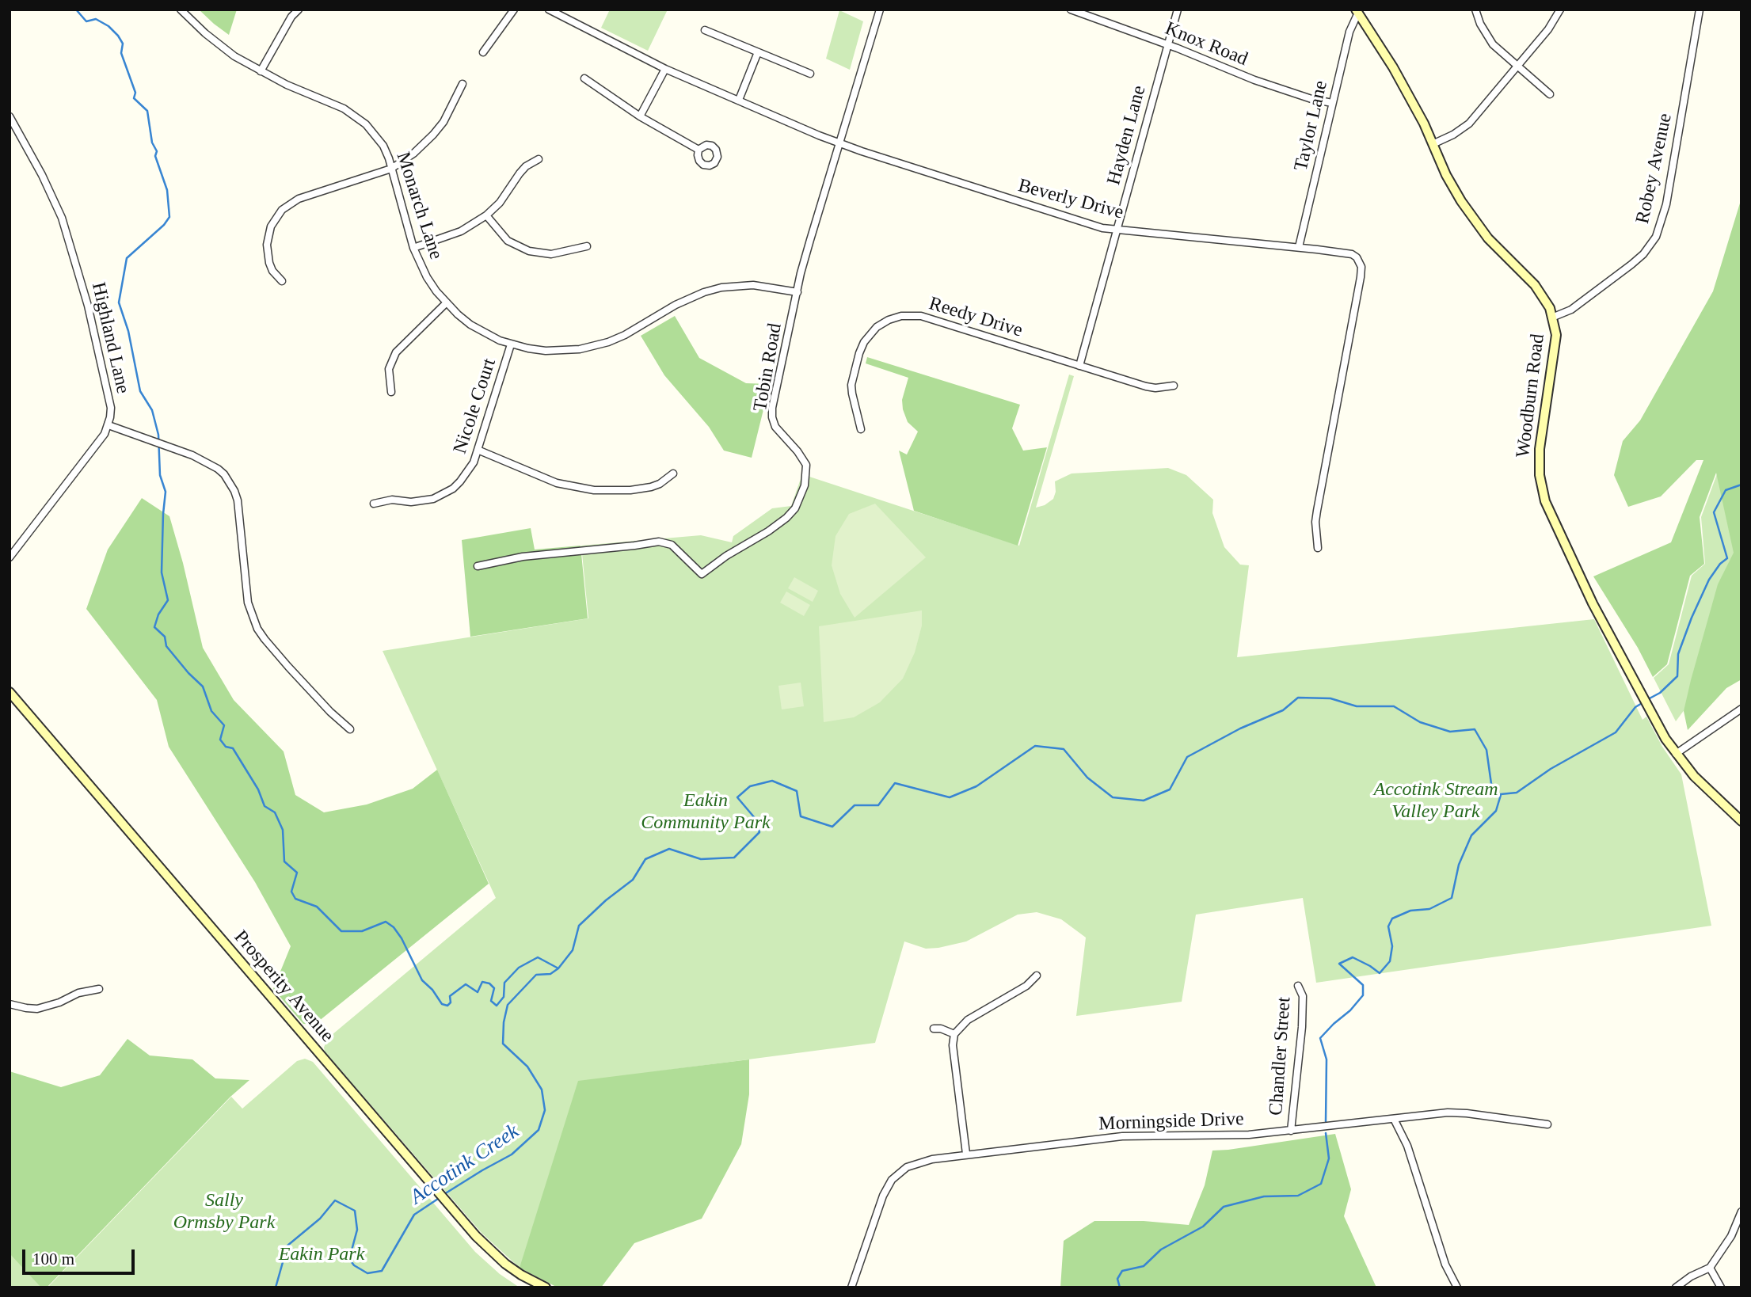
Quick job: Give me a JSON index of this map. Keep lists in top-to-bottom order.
{
  "streets": {
    "street": [
      "Knox Road",
      "Taylor Lane",
      "Hayden Lane",
      "Robey Avenue",
      "Beverly Drive",
      "Monarch Lane",
      "Reedy Drive",
      "Highland Lane",
      "Tobin Road",
      "Woodburn Road",
      "Nicole Court",
      "Prosperity Avenue",
      "Chandler Street",
      "Morningside Drive"
    ]
  },
  "crossings": [
    ["Knox Road", "Taylor Lane"],
    ["Knox Road", "Hayden Lane"],
    ["Taylor Lane", "Beverly Drive"],
    ["Taylor Lane", "Woodburn Road"],
    ["Hayden Lane", "Beverly Drive"],
    ["Hayden Lane", "Reedy Drive"],
    ["Robey Avenue", "Woodburn Road"],
    ["Beverly Drive", "Tobin Road"],
    ["Monarch Lane", "Tobin Road"],
    ["Monarch Lane", "Nicole Court"],
    ["Chandler Street", "Morningside Drive"]
  ],
  "water": ["Accotink Creek"],
  "parks": [
    "Accotink Stream Valley Park",
    "Eakin Community Park",
    "Sally Ormsby Park",
    "Eakin Park"
  ],
  "scale_bar": "100 m"
}
